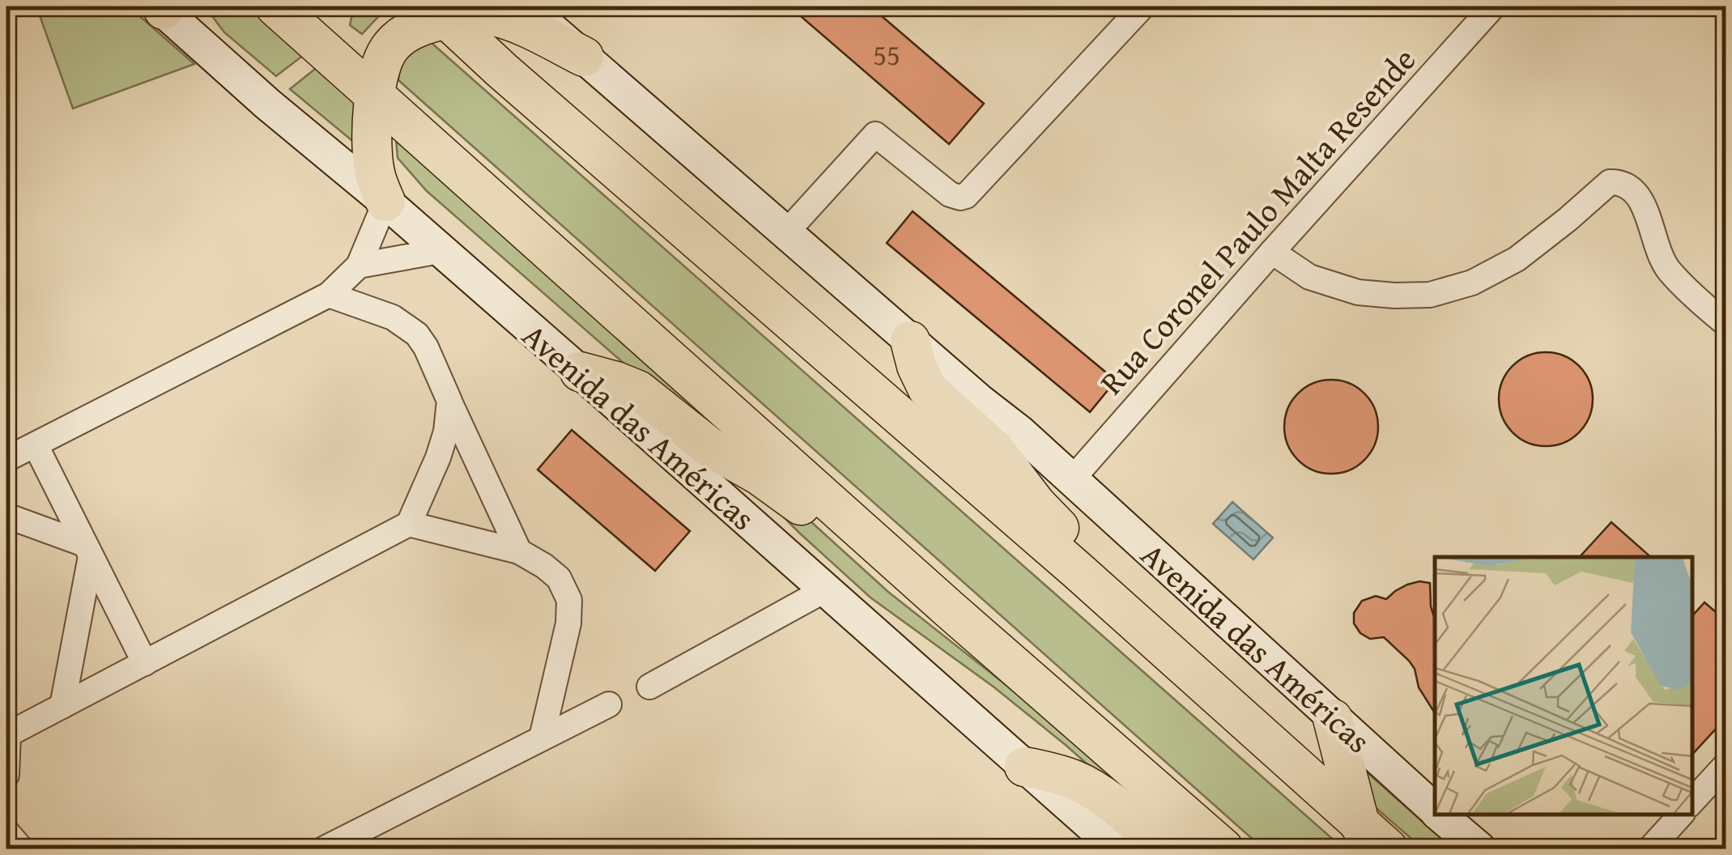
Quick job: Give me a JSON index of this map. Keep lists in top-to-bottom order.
{
  "streets": {
    "highway": ["Avenida das Américas"],
    "street": ["Rua Coronel Paulo Malta Resende"]
  },
  "crossings": [
    ["Rua Coronel Paulo Malta Resende", "Avenida das Américas"]
  ],
  "house_numbers": ["55"]
}
